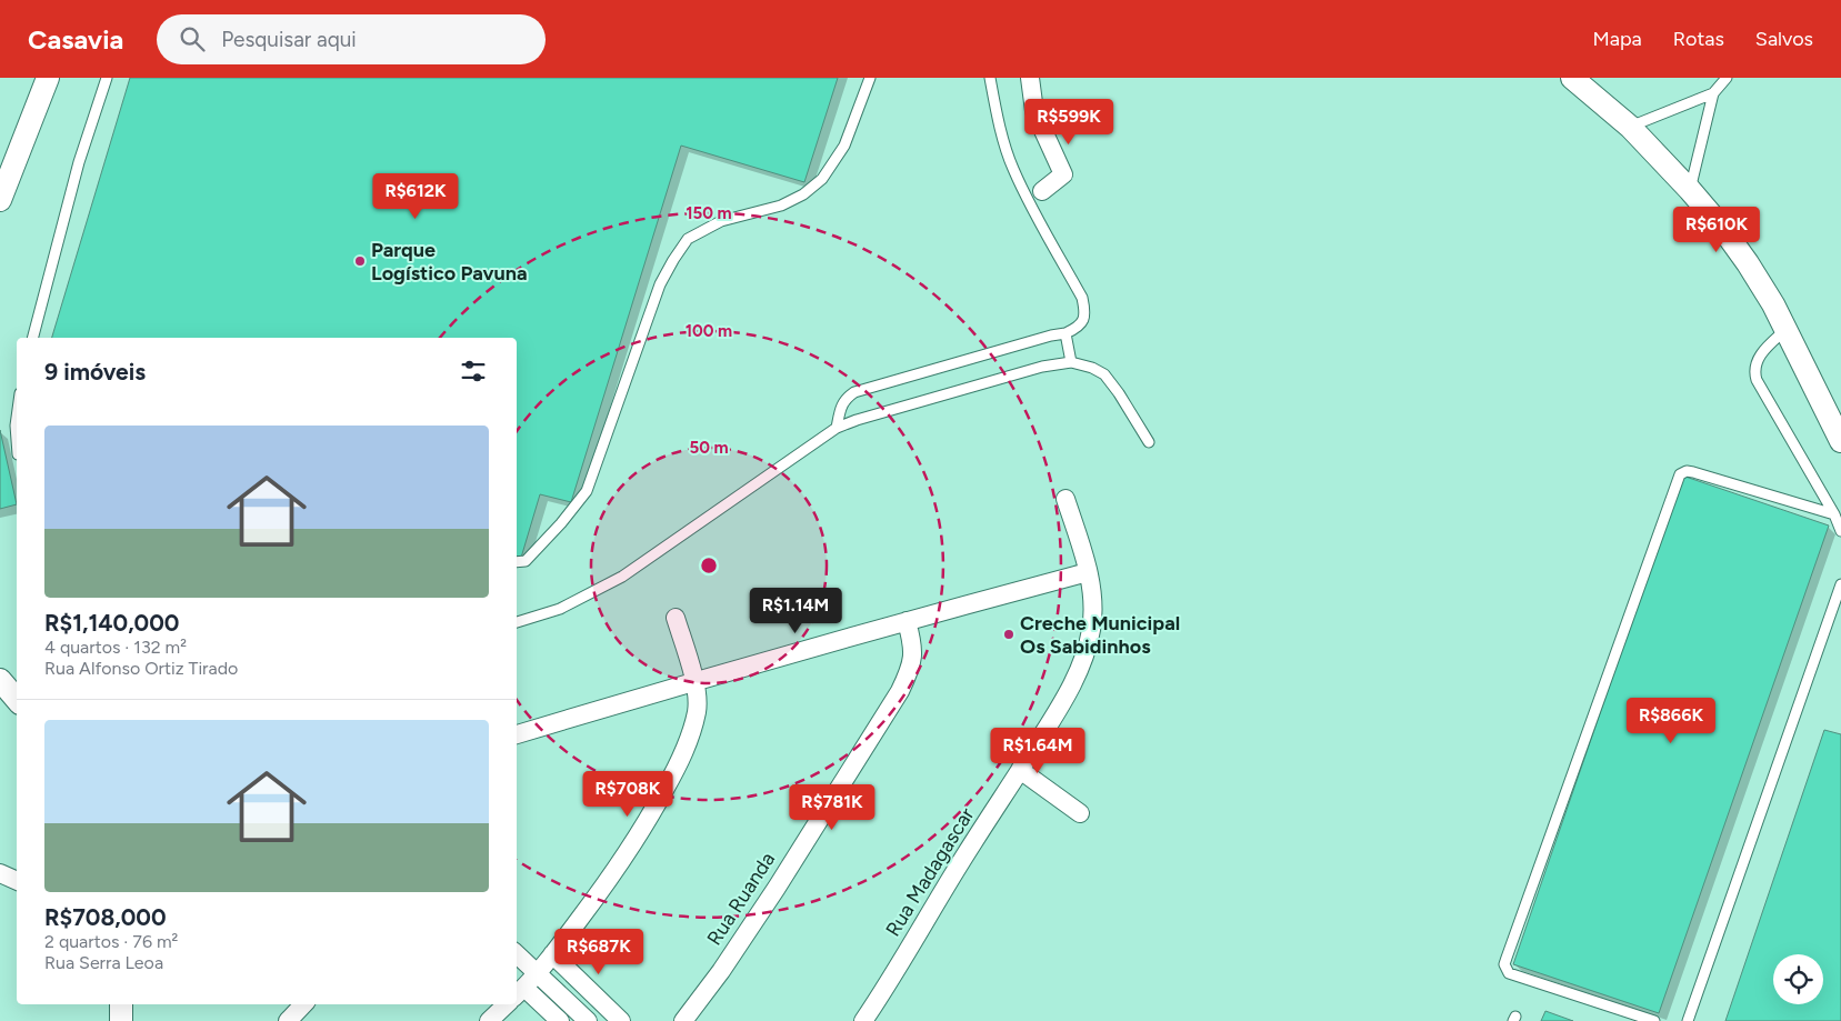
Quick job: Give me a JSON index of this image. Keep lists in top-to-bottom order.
{
  "streets": {
    "street": ["Rua Madagascar", "Rua Ruanda"]
  },
  "places": ["Parque Logístico Pavuna", "Creche Municipal Os Sabidinhos"],
  "page": {
    "header": "Casavia",
    "search": "Pesquisar aqui",
    "nav": ["Mapa", "Rotas", "Salvos"],
    "price": [
      "R$599K",
      "R$612K",
      "R$610K",
      "R$1.14M",
      "R$866K",
      "R$1.64M",
      "R$708K",
      "R$781K",
      "R$687K"
    ],
    "heading": "9 imóveis",
    "list": [
      {
        "name": "R$1,140,000",
        "note": "4 quartos · 132 m² · Rua Alfonso Ortiz Tirado"
      },
      {
        "name": "R$708,000",
        "note": "2 quartos · 76 m² · Rua Serra Leoa"
      }
    ]
  },
  "rings": ["150 m", "100 m", "50 m"]
}
